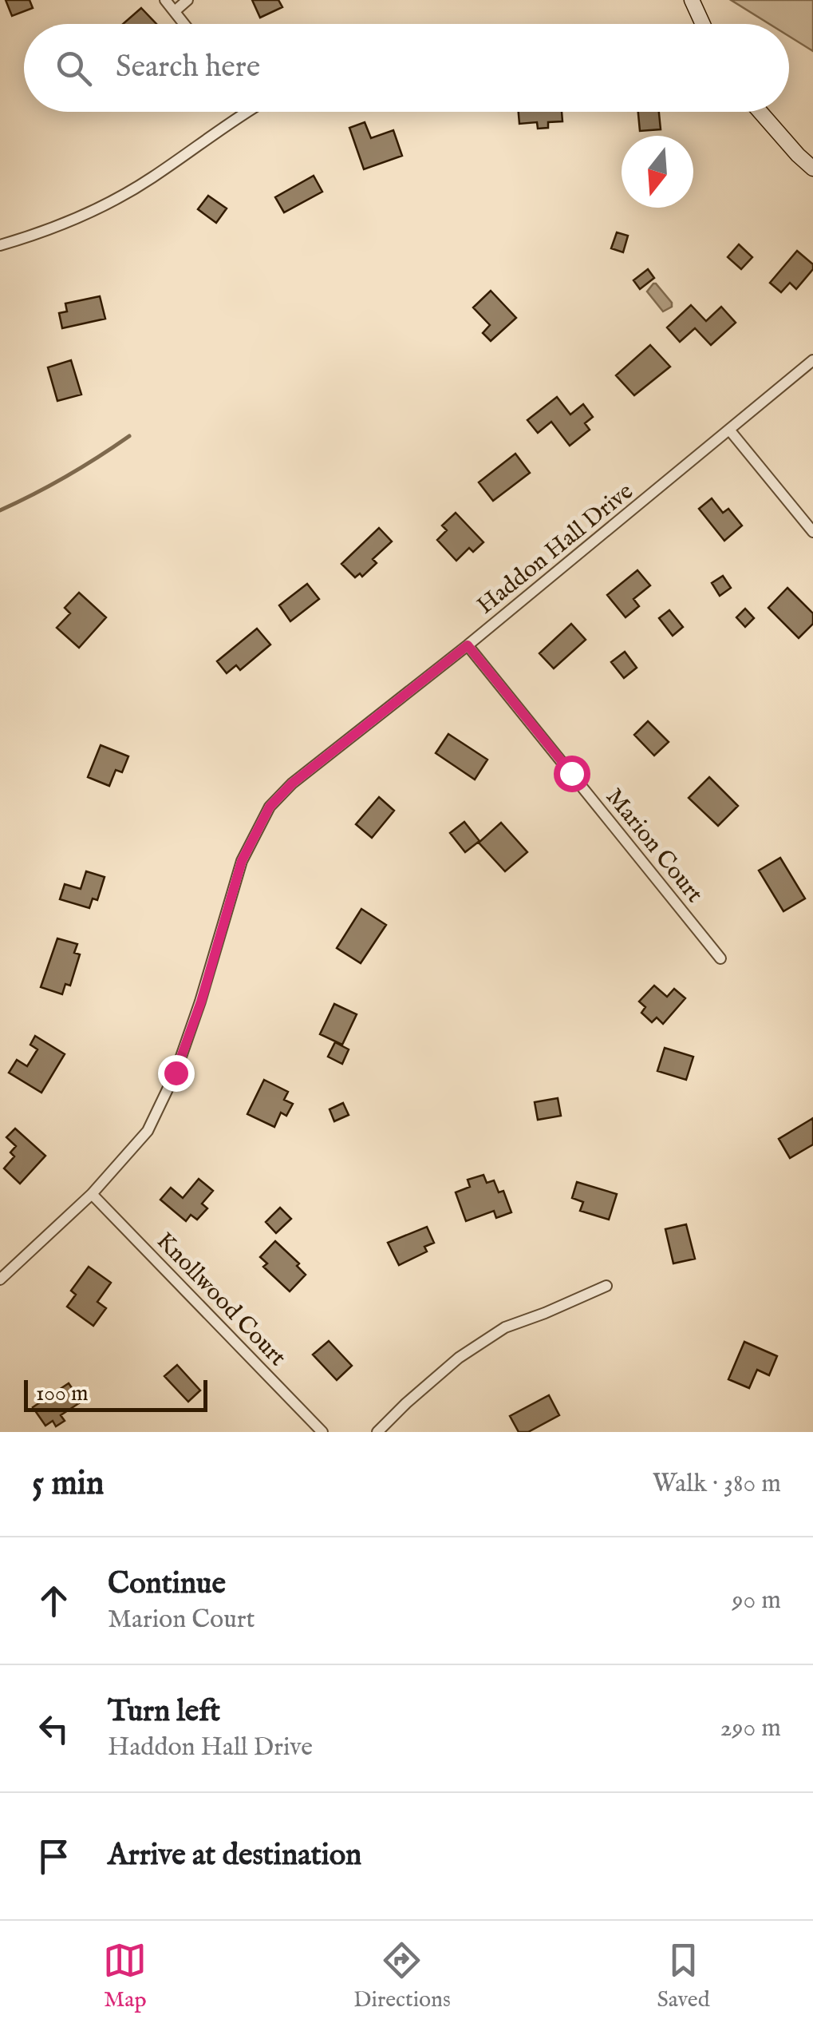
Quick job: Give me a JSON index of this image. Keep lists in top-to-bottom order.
{
  "streets": {
    "street": ["Haddon Hall Drive", "Marion Court", "Knollwood Court"]
  },
  "crossings": [
    ["Haddon Hall Drive", "Marion Court"],
    ["Haddon Hall Drive", "Knollwood Court"]
  ],
  "scale_bar": "100 m",
  "north": "bottom",
  "page": {
    "search": "Search here",
    "scale": "100 m",
    "heading": ["5 min", "Walk · 380 m"],
    "list": [
      ["Continue", "Marion Court", "90 m"],
      ["Turn left", "Haddon Hall Drive", "290 m"],
      "Arrive at destination"
    ],
    "nav": ["Map", "Directions", "Saved"]
  }
}
